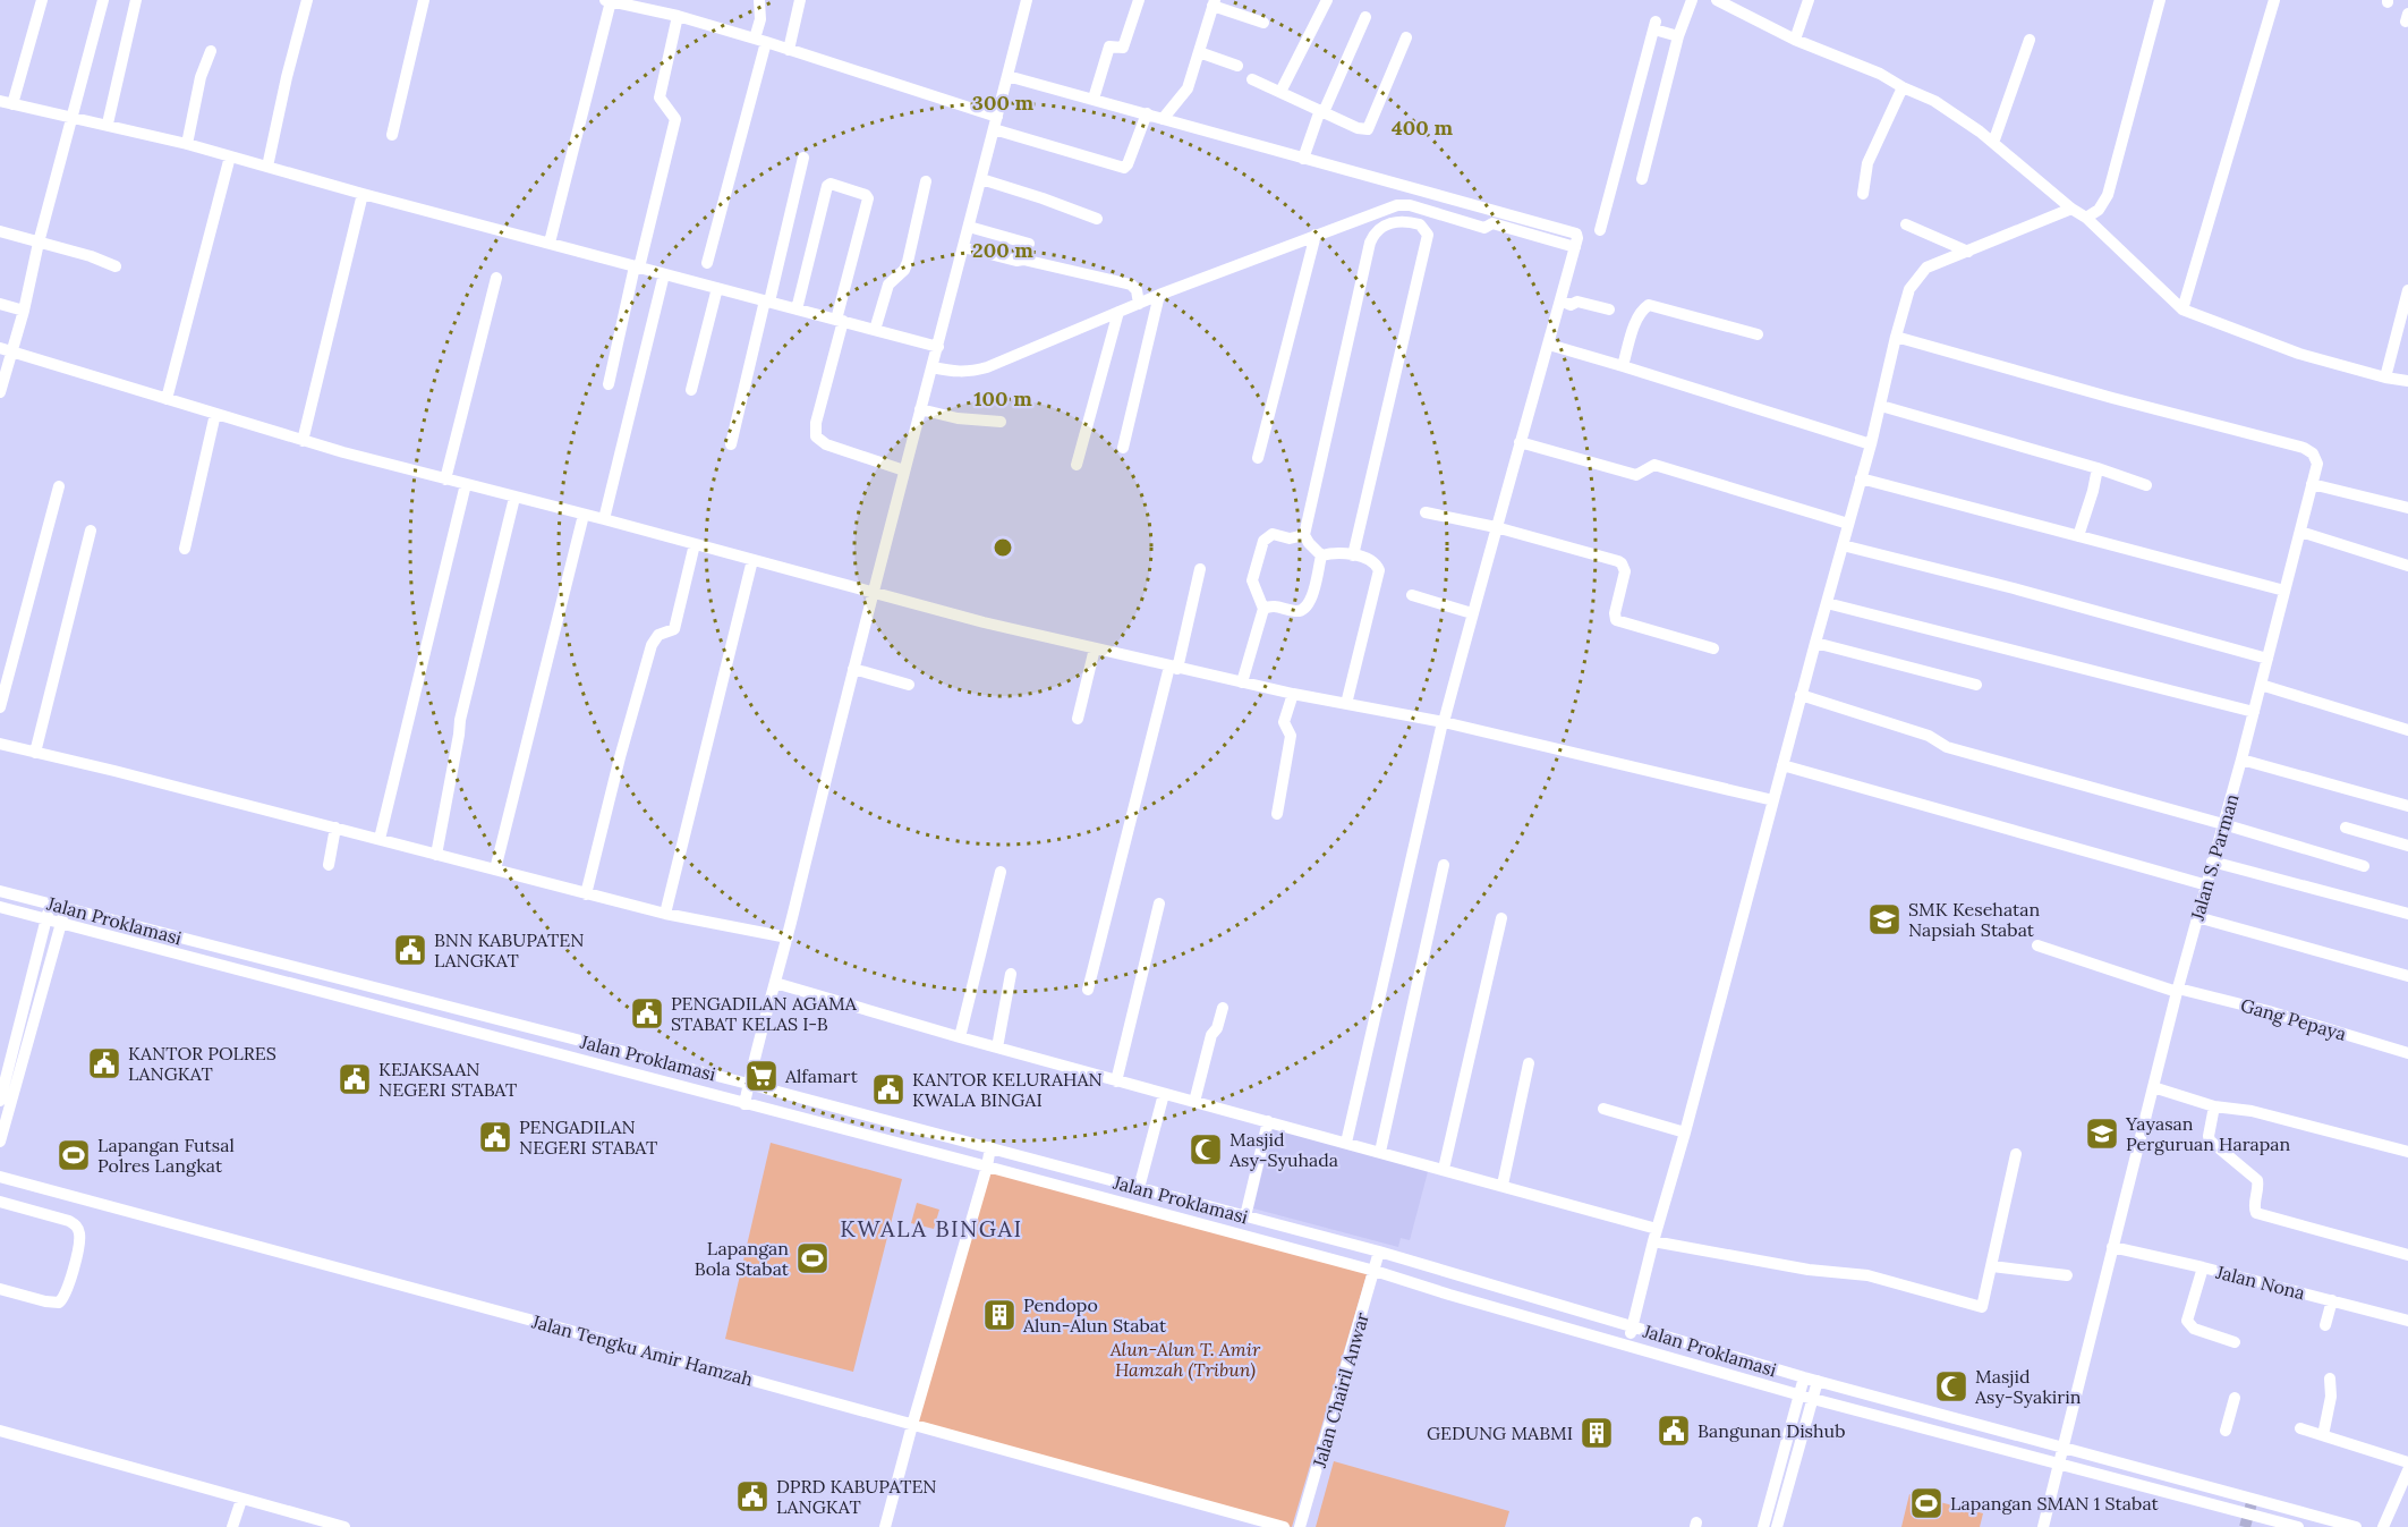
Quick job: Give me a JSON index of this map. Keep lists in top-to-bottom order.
{
  "streets": {
    "street": [
      "Jalan S. Parman",
      "Jalan Proklamasi",
      "Gang Pepaya",
      "Jalan Nona",
      "Jalan Tengku Amir Hamzah",
      "Jalan Chairil Anwar"
    ]
  },
  "crossings": [
    ["Jalan S. Parman", "Jalan Proklamasi"],
    ["Jalan S. Parman", "Gang Pepaya"],
    ["Jalan S. Parman", "Jalan Nona"],
    ["Jalan Proklamasi", "Jalan Chairil Anwar"]
  ],
  "districts": ["KWALA BINGAI"],
  "parks": ["Alun-Alun T. Amir Hamzah (Tribun)"],
  "places": {
    "school or university": ["SMK Kesehatan Napsiah Stabat", "Yayasan Perguruan Harapan"],
    "public building": [
      "BNN KABUPATEN LANGKAT",
      "PENGADILAN AGAMA STABAT KELAS I-B",
      "KANTOR POLRES LANGKAT",
      "KEJAKSAAN NEGERI STABAT",
      "KANTOR KELURAHAN KWALA BINGAI",
      "PENGADILAN NEGERI STABAT",
      "Bangunan Dishub",
      "DPRD KABUPATEN LANGKAT"
    ],
    "supermarket": ["Alfamart"],
    "mosque": ["Masjid Asy-Syuhada", "Masjid Asy-Syakirin"],
    "sports": ["Lapangan Futsal Polres Langkat", "Lapangan Bola Stabat", "Lapangan SMAN 1 Stabat"],
    "building": ["Pendopo Alun-Alun Stabat", "GEDUNG MABMI"]
  },
  "rings": [
    "300 m",
    "400 m",
    "200 m",
    "100 m"
  ]
}
